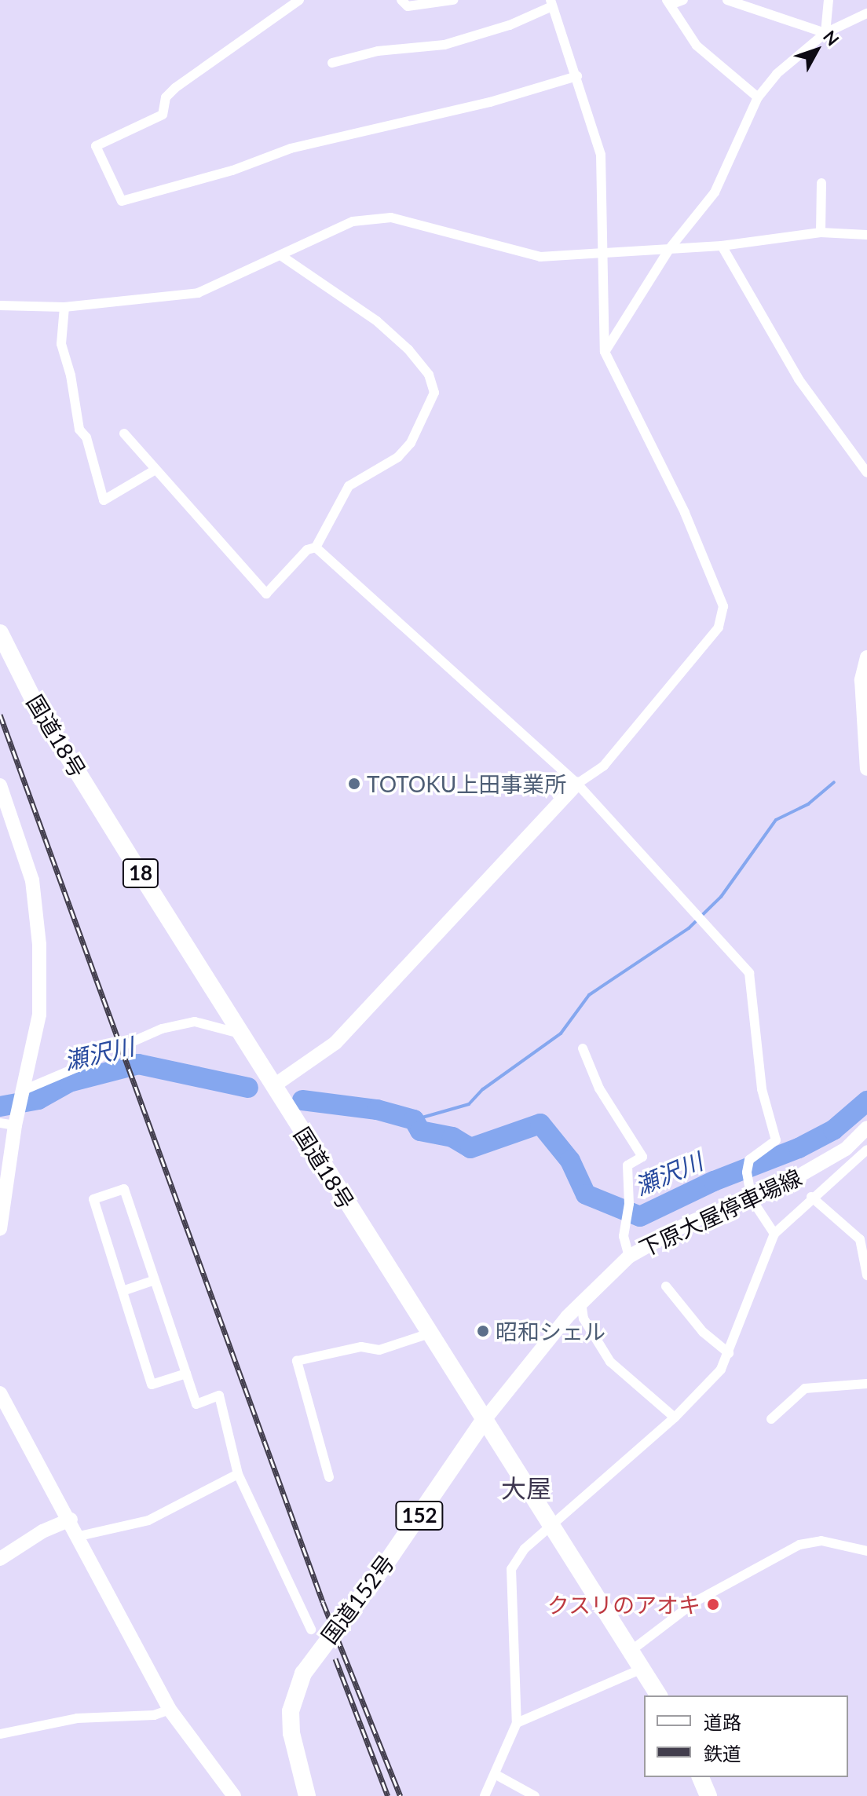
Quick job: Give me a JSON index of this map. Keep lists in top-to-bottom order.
{
  "streets": {
    "highway": [
      "国道18号",
      "18",
      "152",
      "国道152号"
    ],
    "street": ["下原大屋停車場線"]
  },
  "crossings": [
    ["国道18号", "下原大屋停車場線"],
    ["国道18号", "国道152号"],
    ["下原大屋停車場線", "国道152号"]
  ],
  "districts": ["大屋"],
  "water": ["瀬沢川"],
  "places": ["TOTOKU上田事業所", "昭和シェル", "クスリのアオキ"],
  "legend": ["道路", "鉄道"],
  "north": "top right"
}
